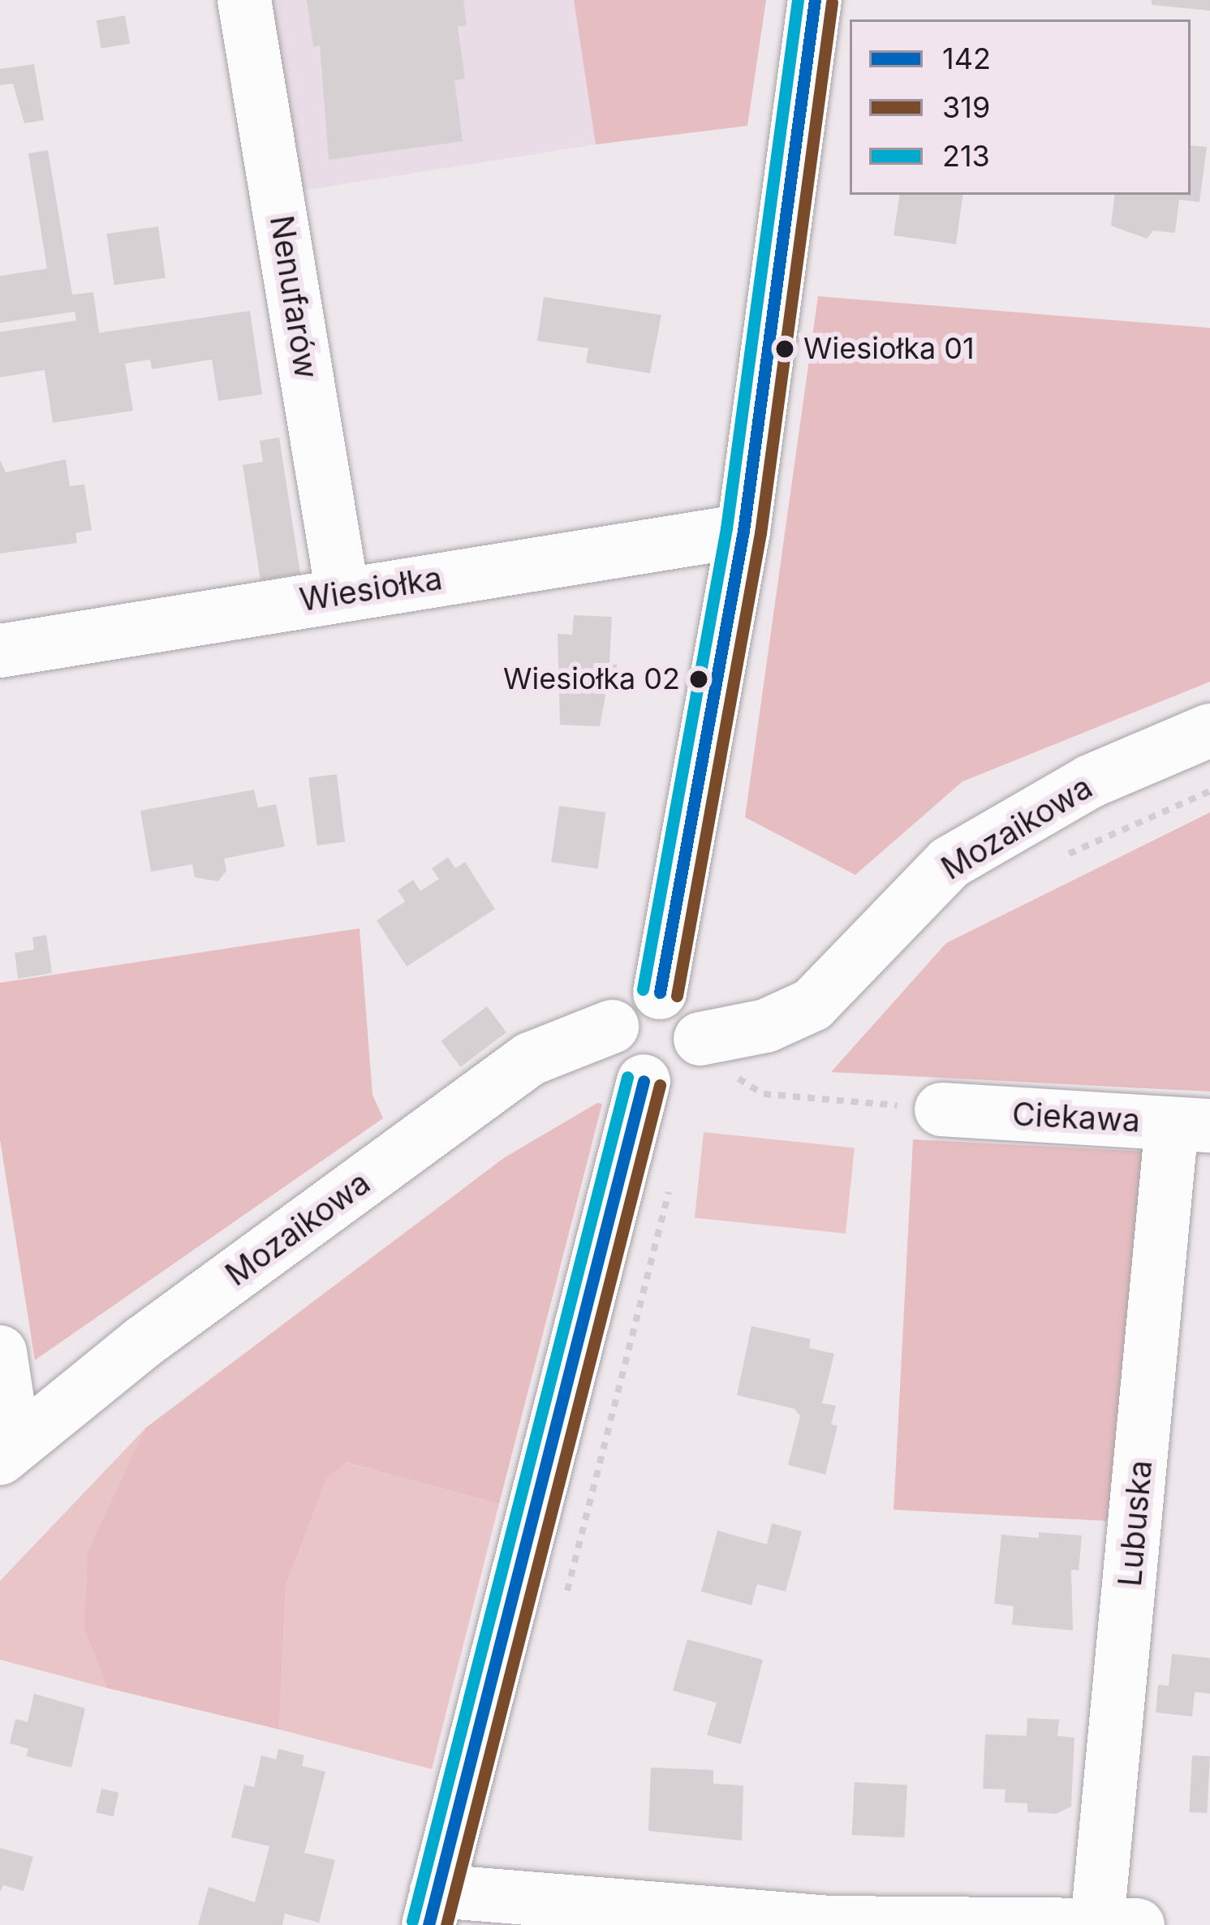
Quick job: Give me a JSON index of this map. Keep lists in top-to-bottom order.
{
  "streets": {
    "street": [
      "Nenufarów",
      "Wiesiołka",
      "Mozaikowa",
      "Ciekawa",
      "Lubuska"
    ]
  },
  "crossings": [
    ["Nenufarów", "Wiesiołka"],
    ["Ciekawa", "Lubuska"]
  ],
  "places": ["Wiesiołka 01", "Wiesiołka 02"],
  "lines": ["transit line 142", "transit line 213", "transit line 319"],
  "legend": ["142", "319", "213"]
}
